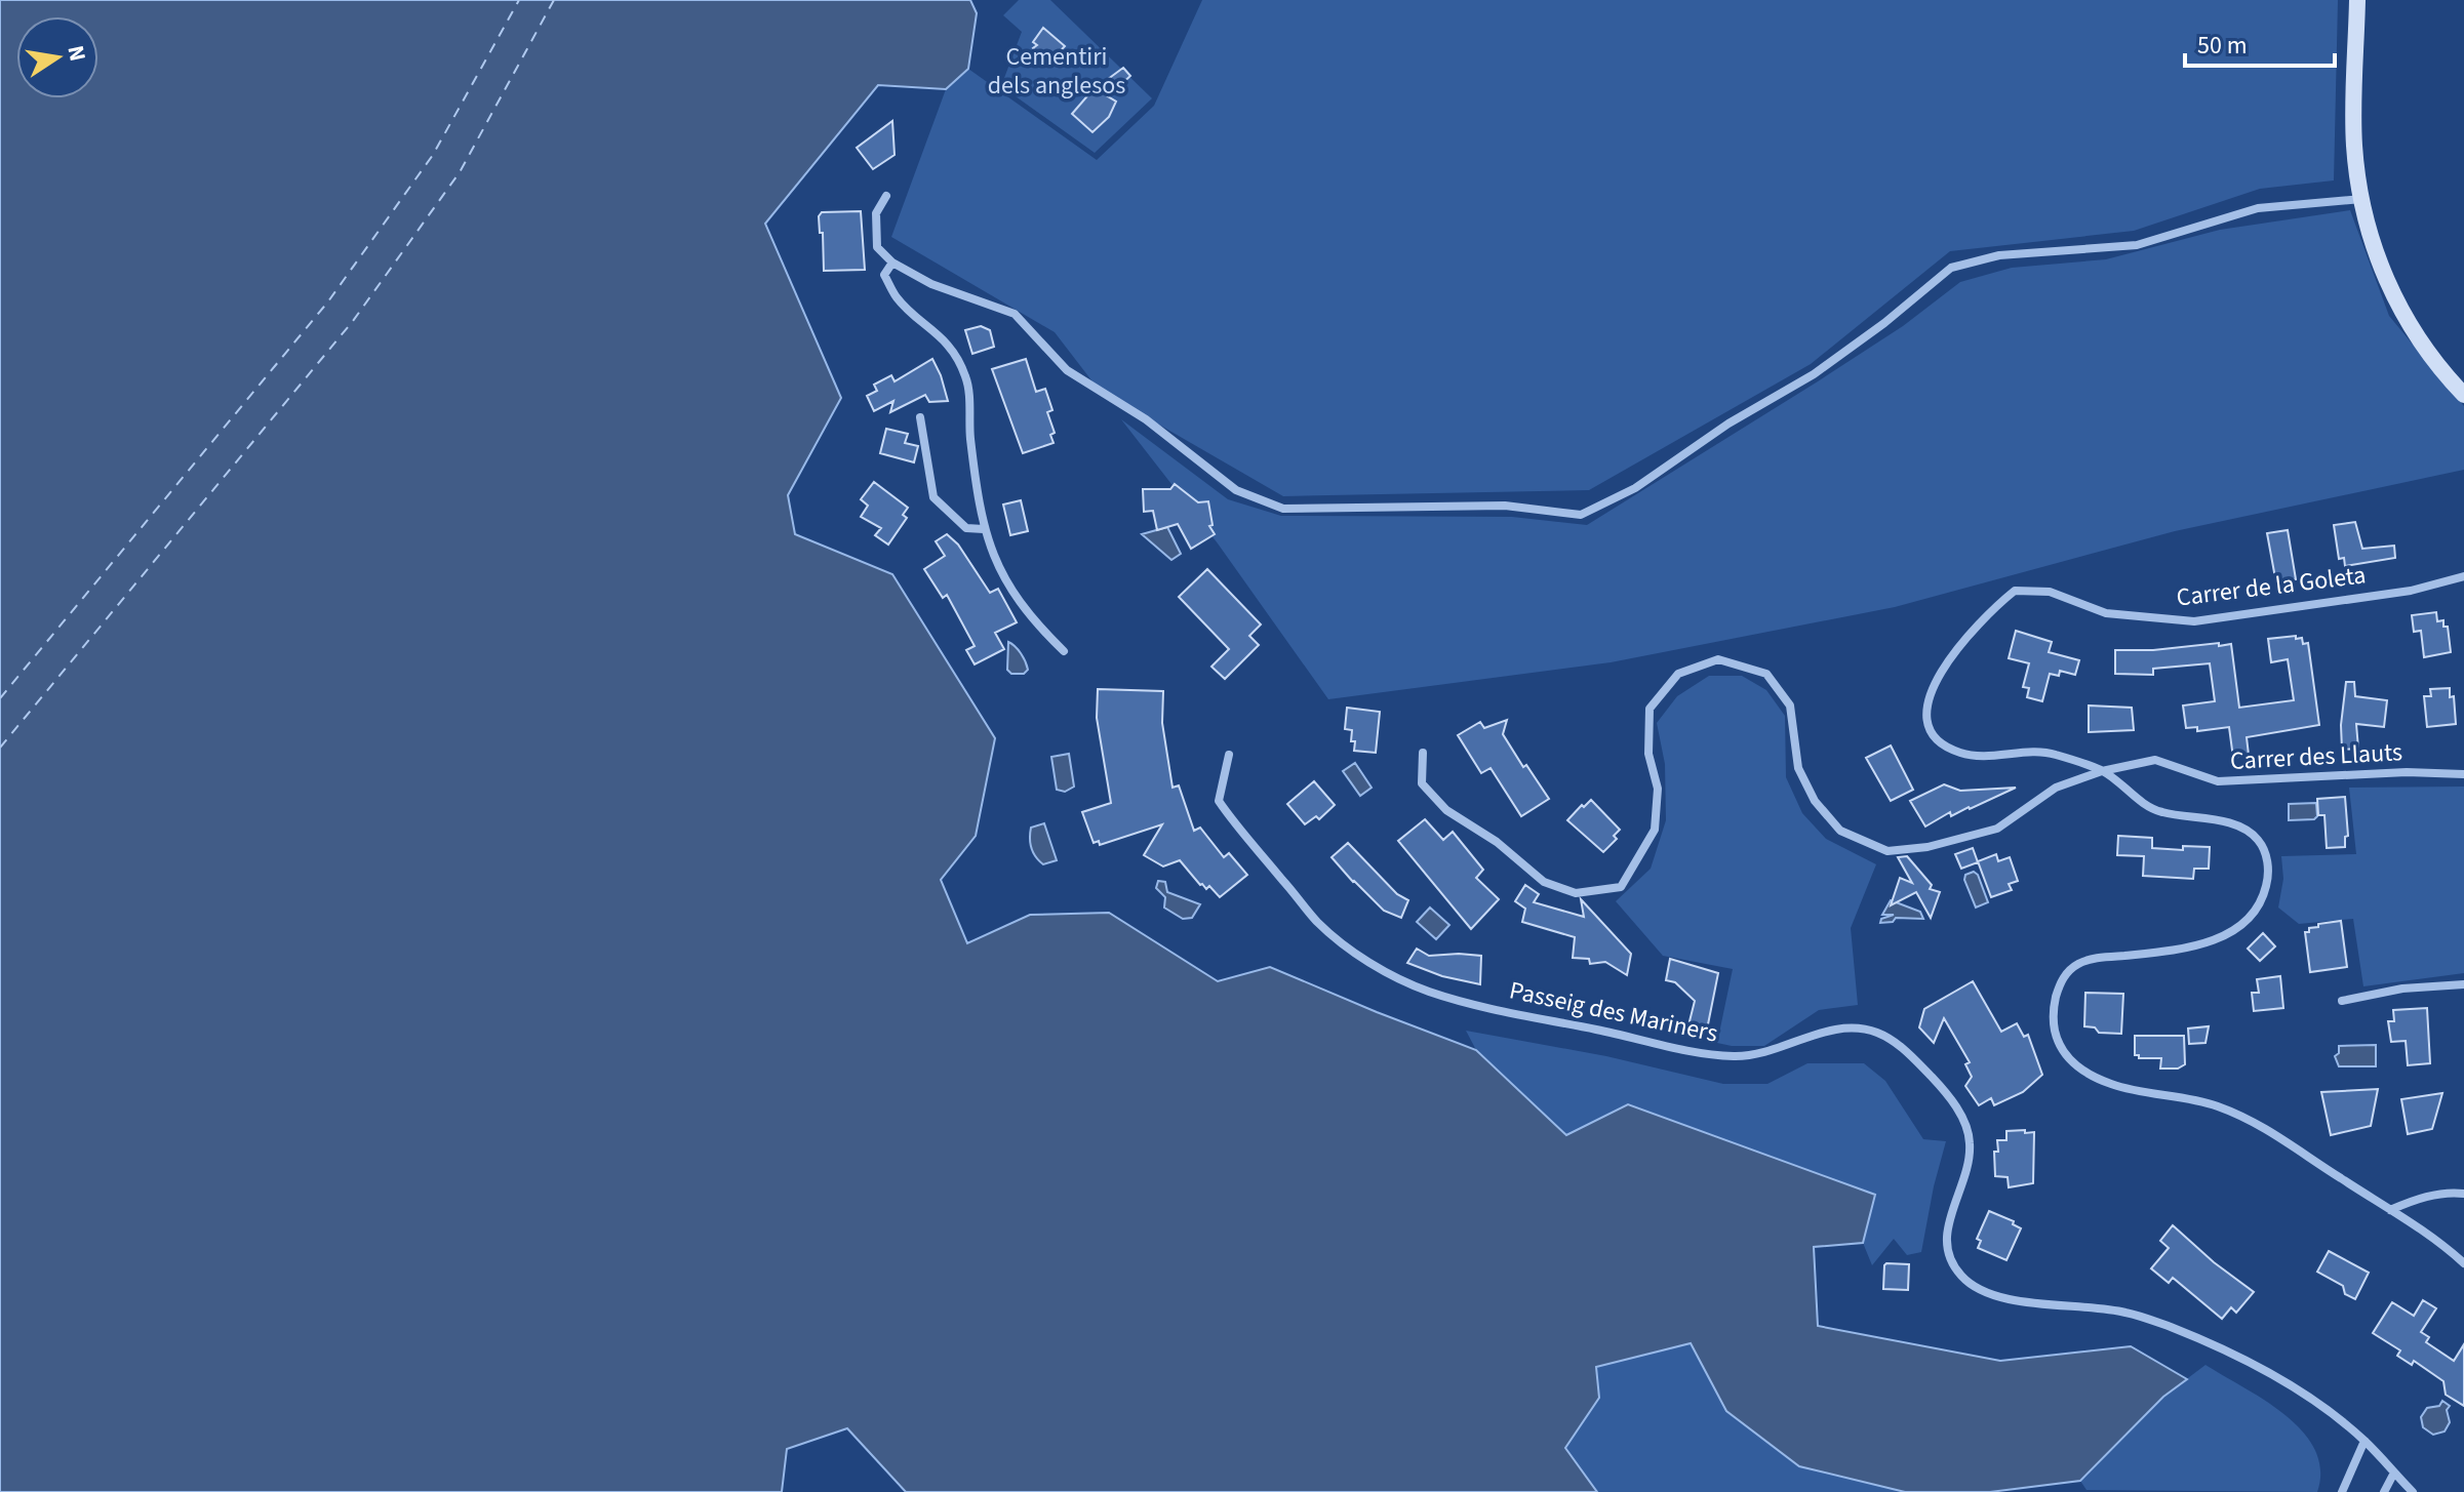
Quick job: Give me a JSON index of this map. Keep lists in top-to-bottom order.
{
  "streets": {
    "street": ["Carrer de la Goleta", "Carrer des Llauts", "Passeig des Mariners"]
  },
  "crossings": [
    ["Carrer de la Goleta", "Carrer des Llauts"]
  ],
  "parks": ["Cementiri dels anglesos"],
  "scale_bar": "50 m",
  "north": "right"
}
